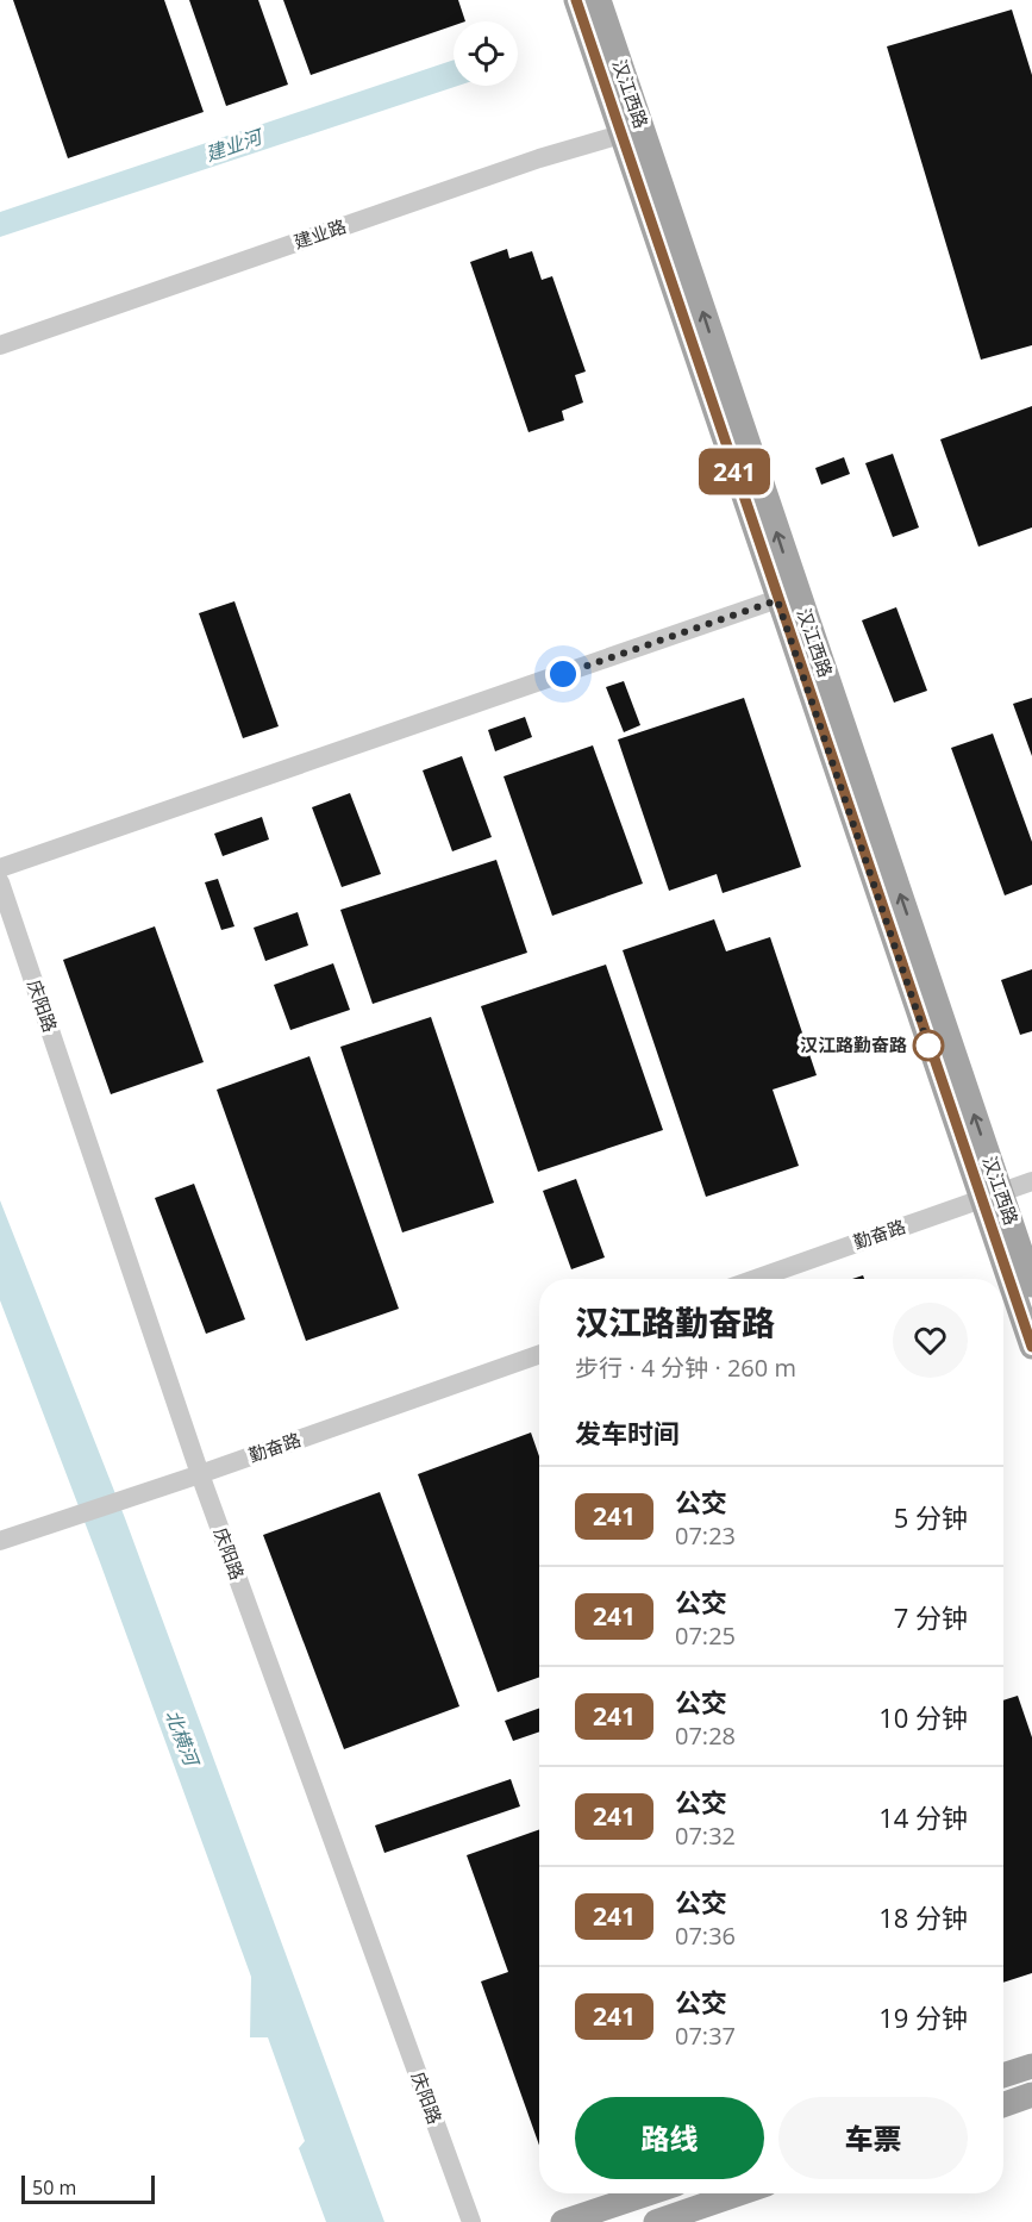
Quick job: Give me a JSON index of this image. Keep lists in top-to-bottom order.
{
  "streets": {
    "main road": ["汉江西路"],
    "street": ["建业路", "庆阳路", "勤奋路"]
  },
  "crossings": [
    ["汉江西路", "建业路"],
    ["汉江西路", "勤奋路"],
    ["庆阳路", "勤奋路"]
  ],
  "water": ["建业河", "北横河"],
  "places": ["汉江路勤奋路"],
  "lines": ["bus line 241"],
  "scale_bar": "50 m",
  "page": {
    "on_map": "241",
    "heading": [
      ["汉江路勤奋路", "步行 · 4 分钟 · 260 m"],
      "发车时间"
    ],
    "list": [
      {
        "mark": "241",
        "name": "公交",
        "note": "07:23",
        "value": "5 分钟"
      },
      {
        "mark": "241",
        "name": "公交",
        "note": "07:25",
        "value": "7 分钟"
      },
      {
        "mark": "241",
        "name": "公交",
        "note": "07:28",
        "value": "10 分钟"
      },
      {
        "mark": "241",
        "name": "公交",
        "note": "07:32",
        "value": "14 分钟"
      },
      {
        "mark": "241",
        "name": "公交",
        "note": "07:36",
        "value": "18 分钟"
      },
      {
        "mark": "241",
        "name": "公交",
        "note": "07:37",
        "value": "19 分钟"
      }
    ],
    "buttons": ["路线", "车票"],
    "scale": "50 m"
  }
}
